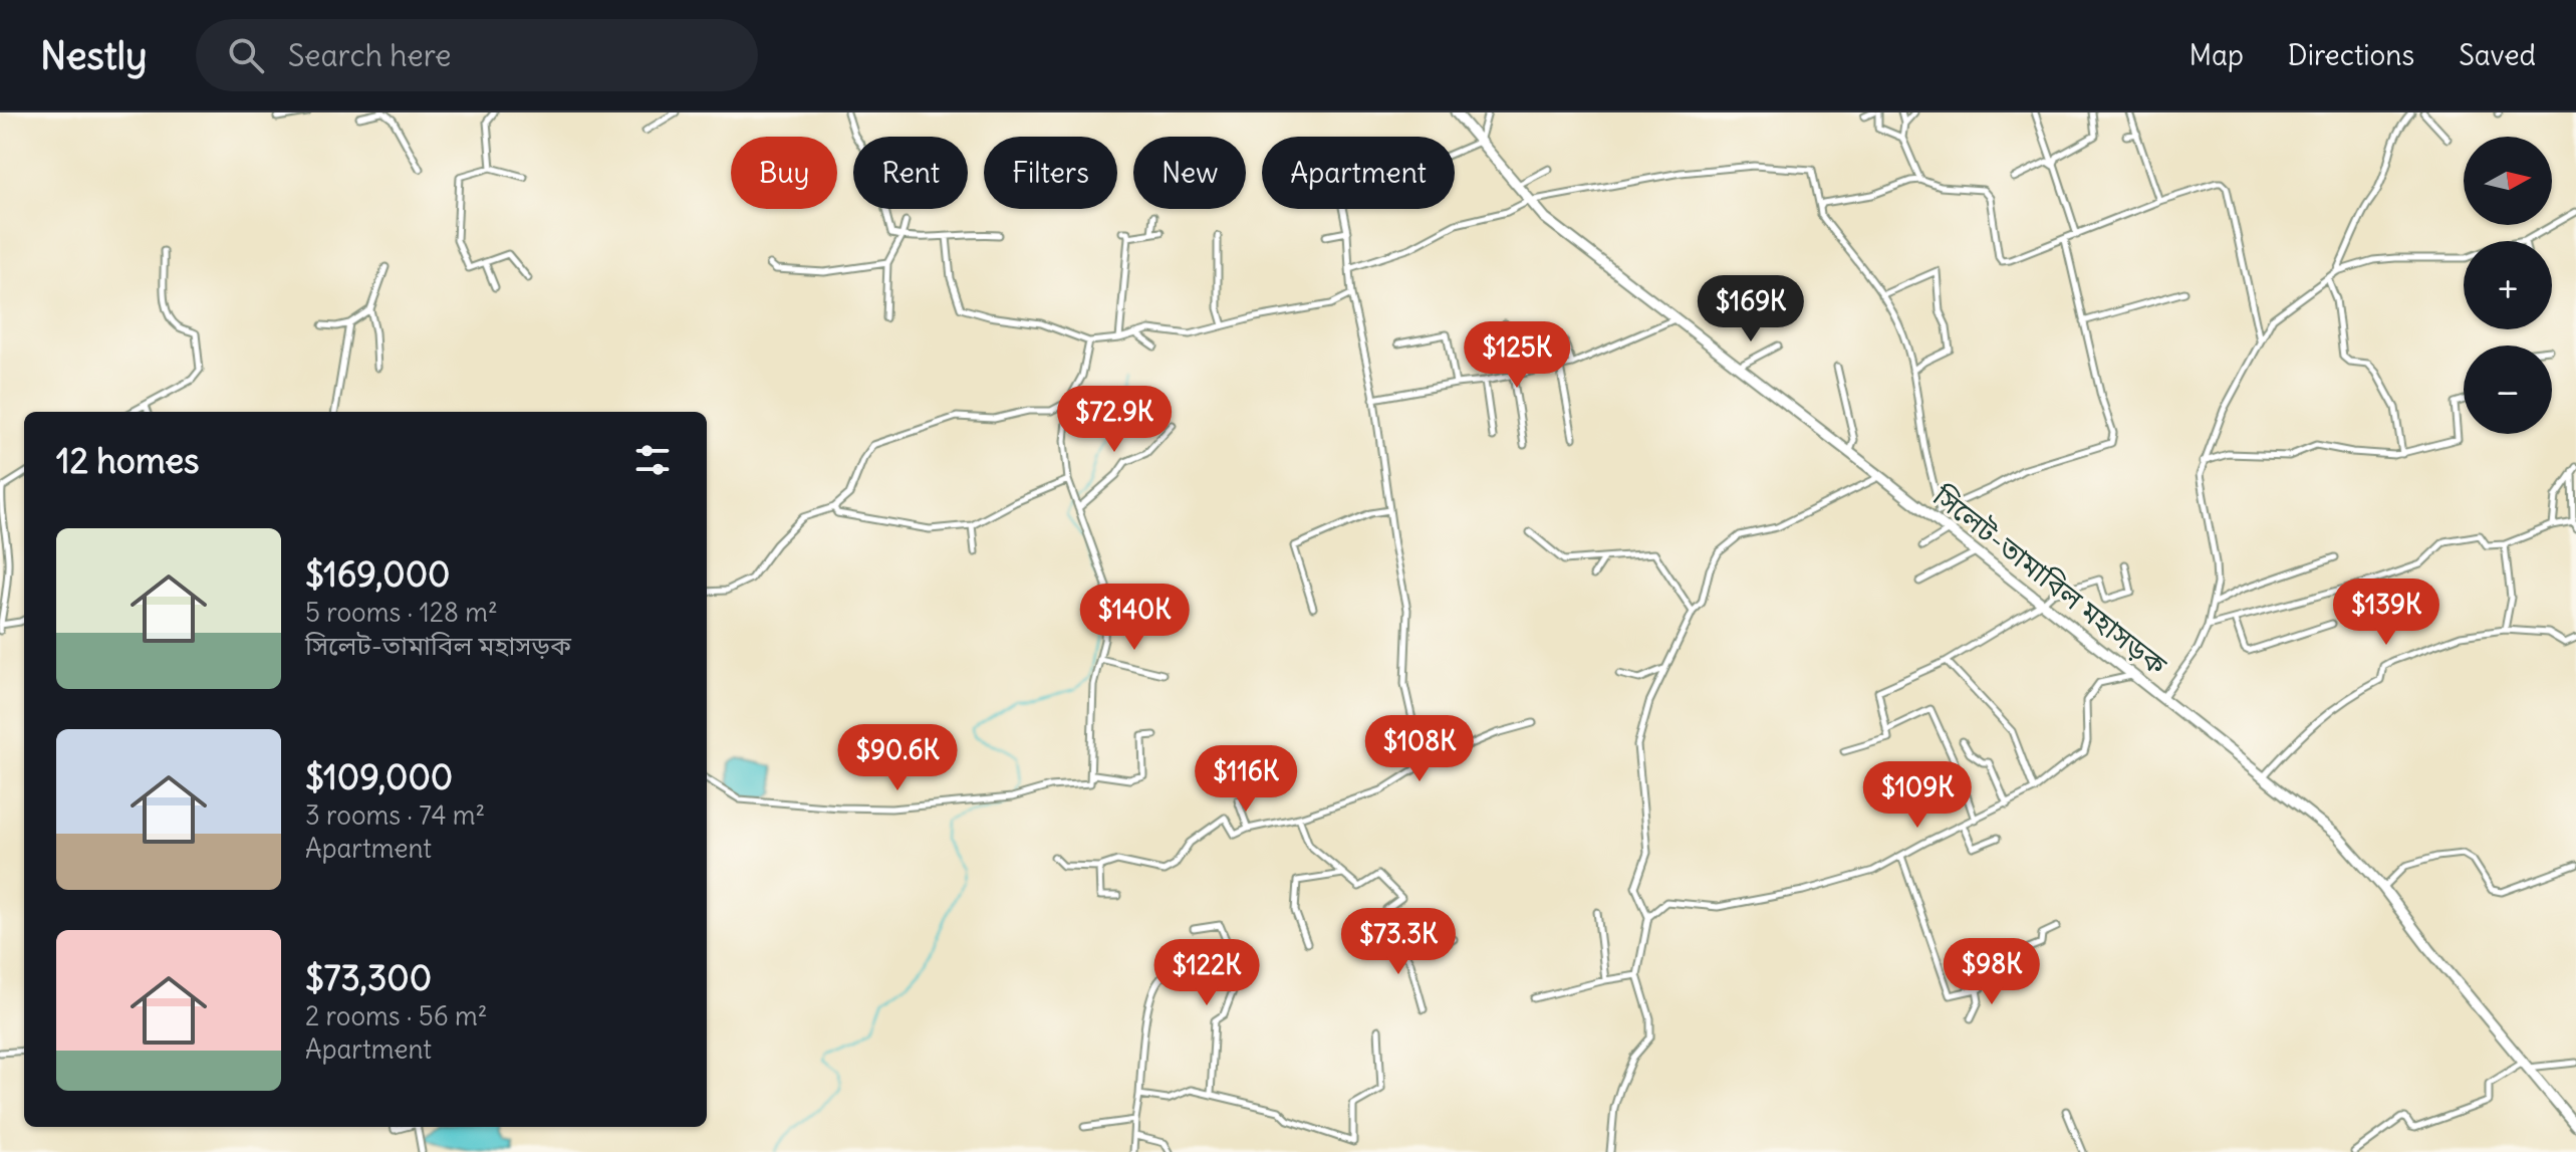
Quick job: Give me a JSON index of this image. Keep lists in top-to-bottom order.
{
  "streets": {
    "highway": ["সিলেট-তামাবিল মহাসড়ক"]
  },
  "north": "right",
  "page": {
    "header": "Nestly",
    "search": "Search here",
    "nav": ["Map", "Directions", "Saved"],
    "map_buttons": ["+", "−"],
    "chip": [
      "Buy",
      "Rent",
      "Filters",
      "New",
      "Apartment"
    ],
    "price": [
      "$169K",
      "$125K",
      "$72.9K",
      "$139K",
      "$140K",
      "$108K",
      "$90.6K",
      "$116K",
      "$109K",
      "$73.3K",
      "$98K",
      "$122K"
    ],
    "heading": "12 homes",
    "list": [
      {
        "name": "$169,000",
        "note": "5 rooms · 128 m² · সিলেট-তামাবিল মহাসড়ক"
      },
      {
        "name": "$109,000",
        "note": "3 rooms · 74 m² · Apartment"
      },
      {
        "name": "$73,300",
        "note": "2 rooms · 56 m² · Apartment"
      }
    ]
  }
}
